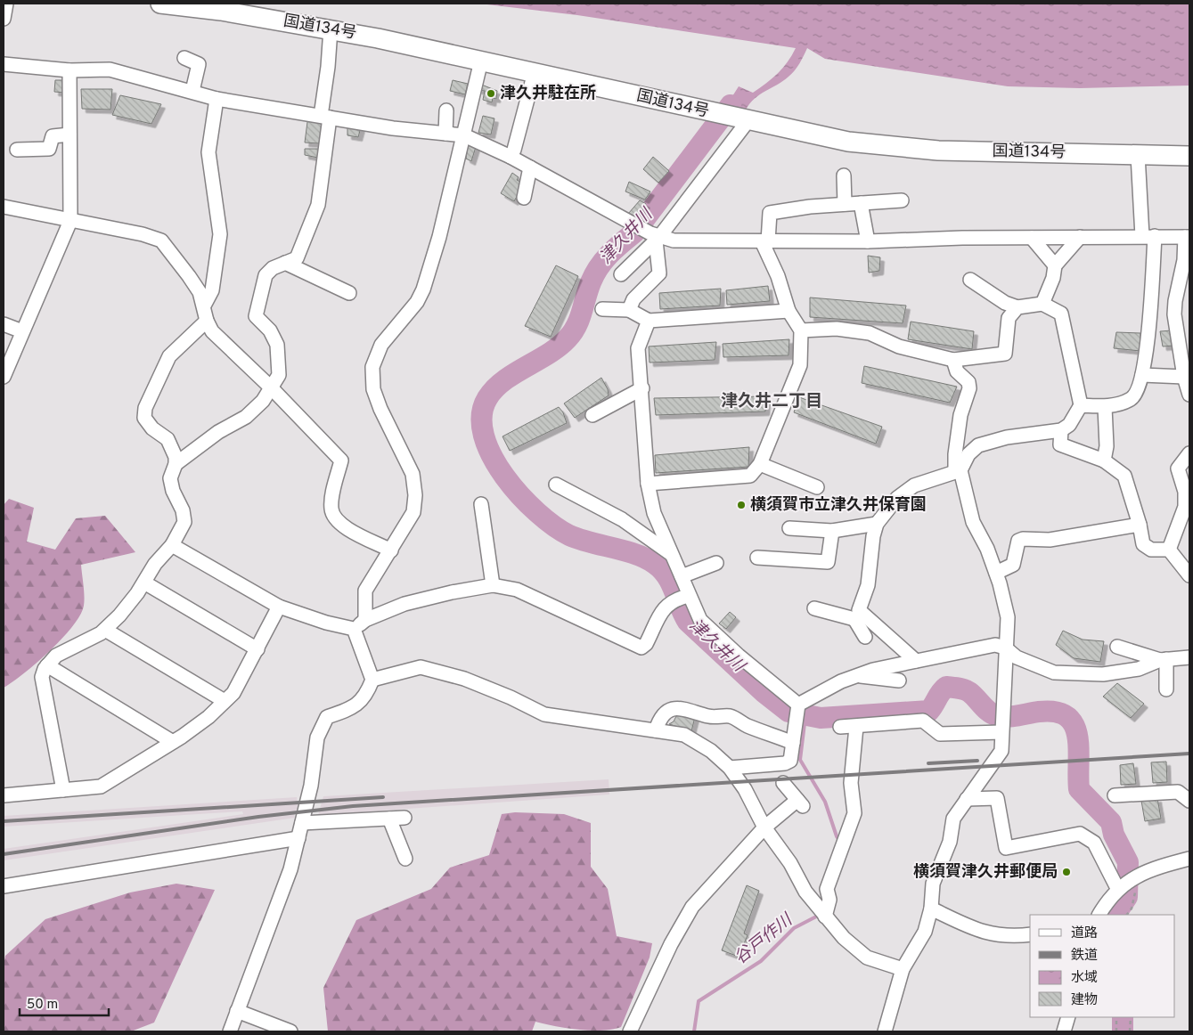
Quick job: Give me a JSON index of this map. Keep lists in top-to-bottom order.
{
  "streets": {
    "highway": ["国道134号"]
  },
  "districts": ["津久井二丁目"],
  "water": ["津久井川", "谷戸作川"],
  "places": ["津久井駐在所", "横須賀市立津久井保育園", "横須賀津久井郵便局"],
  "legend": [
    "道路",
    "鉄道",
    "水域",
    "建物"
  ],
  "scale_bar": "50 m"
}
